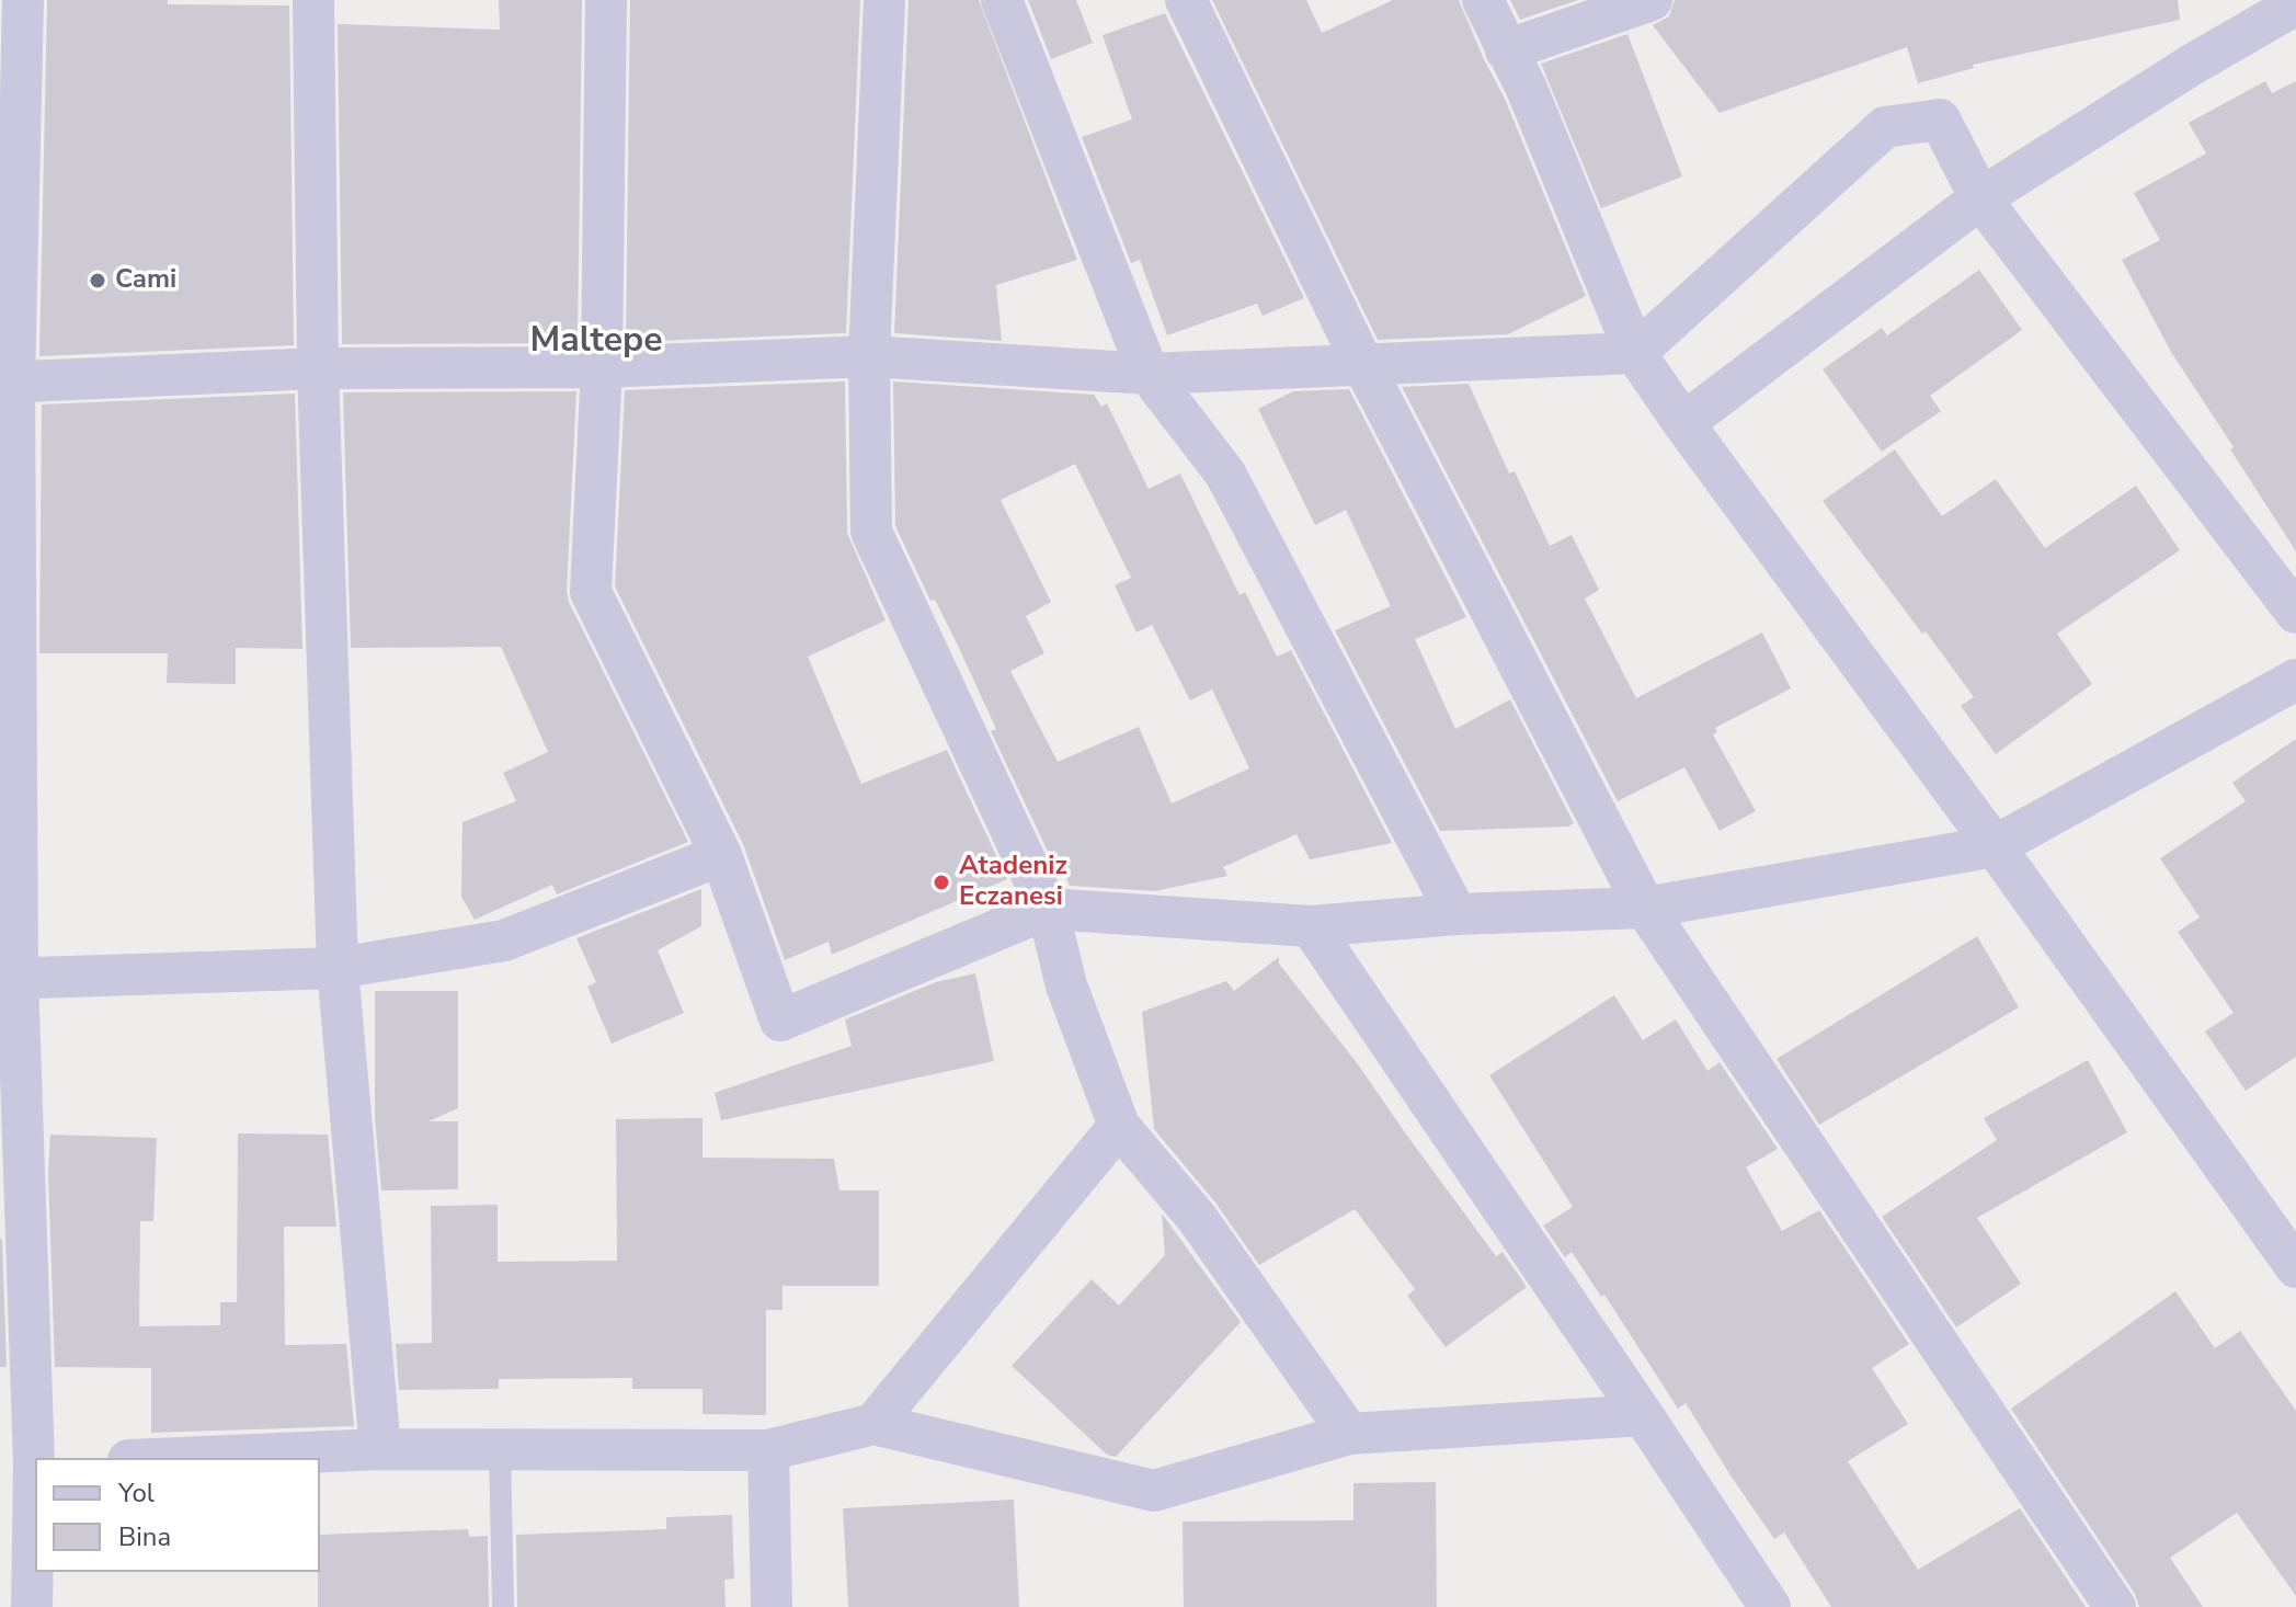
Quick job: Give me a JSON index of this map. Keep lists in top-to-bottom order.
{
  "districts": ["Maltepe"],
  "places": ["Cami", "Atadeniz Eczanesi"],
  "legend": ["Yol", "Bina"]
}
